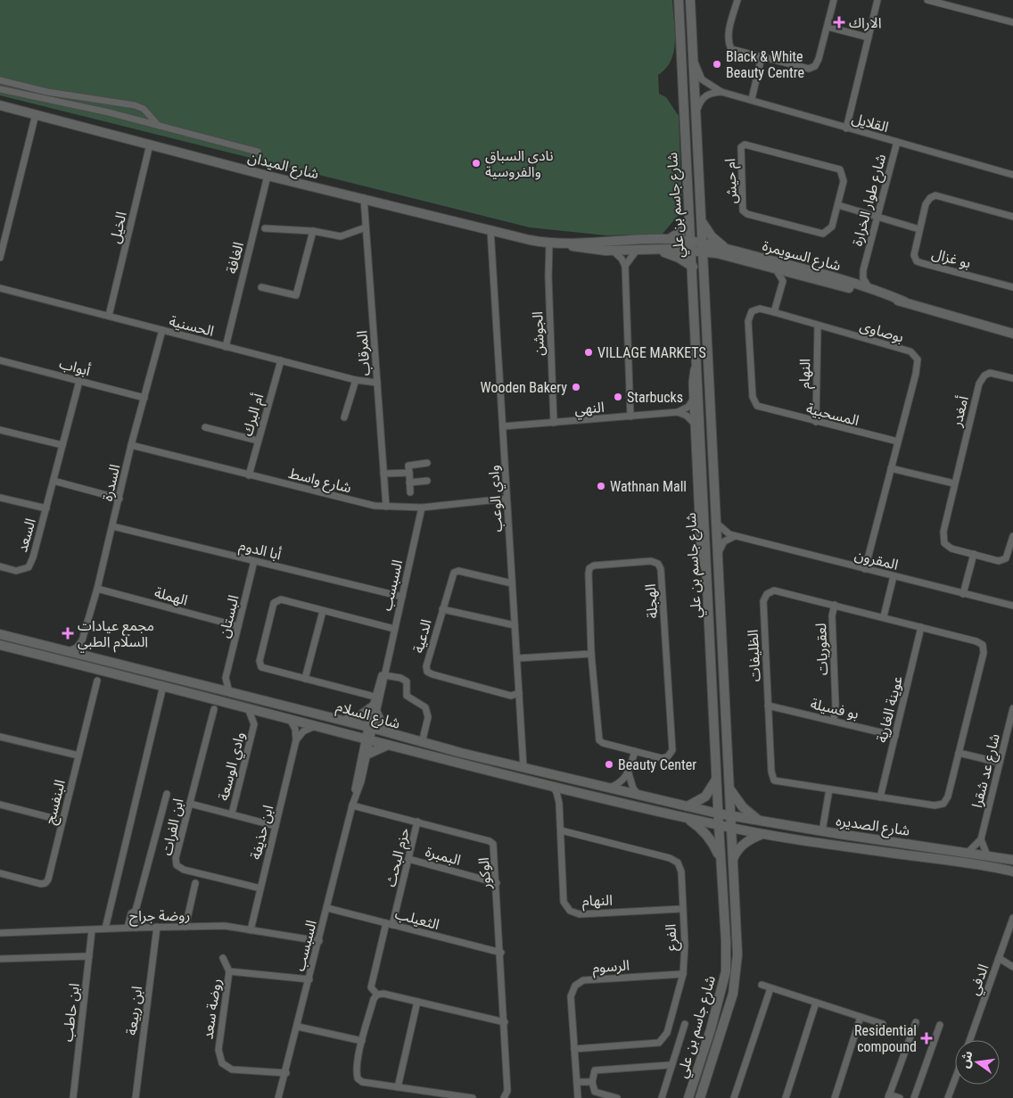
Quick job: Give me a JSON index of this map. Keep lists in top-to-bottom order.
{
  "streets": {
    "street": [
      "القلايل",
      "شارع الميدان",
      "ام حيش",
      "شارع طوار الخرارة",
      "شارع جاسم بن علي",
      "الخيل",
      "شارع السويمرة",
      "الغافة",
      "بو غزال",
      "الحسنية",
      "بوصاوى",
      "الجوشن",
      "المرقاب",
      "أبواب",
      "النهام",
      "النهي",
      "أمغدر",
      "المسحبية",
      "أم البرك",
      "شارع واسط",
      "السدرة",
      "وادي الوعب",
      "السعد",
      "أبا الدوم",
      "المقرون",
      "السبسب",
      "الهملة",
      "الهجلة",
      "البستان",
      "الدعية",
      "لعقوريات",
      "الظليفات",
      "بو فسيلة",
      "عوينة الغارية",
      "شارع السلام",
      "وادي الوسعة",
      "شارع عد شقرا",
      "البنفسج",
      "شارع الصديره",
      "ابن الفرات",
      "ابن حذيفة",
      "البمبرة",
      "حزم البحث",
      "الوكور",
      "روضة جراح",
      "الثعيلب",
      "الفرع",
      "الرسوم",
      "الدفي",
      "روضة سعد",
      "ابن ربيعة",
      "ابن حاطب"
    ]
  },
  "crossings": [
    ["القلايل", "شارع طوار الخرارة"],
    ["القلايل", "شارع جاسم بن علي"],
    ["شارع الميدان", "شارع جاسم بن علي"],
    ["شارع الميدان", "الخيل"],
    ["شارع الميدان", "شارع السويمرة"],
    ["شارع الميدان", "الغافة"],
    ["شارع الميدان", "الجوشن"],
    ["شارع الميدان", "المرقاب"],
    ["شارع الميدان", "وادي الوعب"],
    ["شارع طوار الخرارة", "بو غزال"],
    ["شارع جاسم بن علي", "شارع السويمرة"],
    ["شارع جاسم بن علي", "المقرون"],
    ["شارع جاسم بن علي", "شارع السلام"],
    ["شارع جاسم بن علي", "شارع الصديره"],
    ["الخيل", "الحسنية"],
    ["الغافة", "الحسنية"],
    ["الحسنية", "المرقاب"],
    ["الحسنية", "أم البرك"],
    ["الحسنية", "السدرة"],
    ["بوصاوى", "النهام"],
    ["بوصاوى", "المسحبية"],
    ["بوصاوى", "المقرون"],
    ["الجوشن", "النهي"],
    ["المرقاب", "شارع واسط"],
    ["أبواب", "السدرة"],
    ["أبواب", "السعد"],
    ["النهام", "المسحبية"],
    ["النهام", "شارع السلام"],
    ["النهام", "الفرع"],
    ["النهي", "وادي الوعب"],
    ["أم البرك", "شارع واسط"],
    ["شارع واسط", "السدرة"],
    ["شارع واسط", "وادي الوعب"],
    ["شارع واسط", "السبسب"],
    ["السدرة", "أبا الدوم"],
    ["السدرة", "الهملة"],
    ["وادي الوعب", "الدعية"],
    ["وادي الوعب", "شارع السلام"],
    ["أبا الدوم", "السبسب"],
    ["أبا الدوم", "البستان"],
    ["السبسب", "شارع السلام"],
    ["السبسب", "الوكور"],
    ["السبسب", "روضة جراح"],
    ["السبسب", "الثعيلب"],
    ["السبسب", "روضة سعد"],
    ["الهملة", "البستان"],
    ["البستان", "شارع السلام"],
    ["لعقوريات", "الظليفات"],
    ["لعقوريات", "بو فسيلة"],
    ["الظليفات", "بو فسيلة"],
    ["الظليفات", "عوينة الغارية"],
    ["بو فسيلة", "عوينة الغارية"],
    ["شارع السلام", "وادي الوسعة"],
    ["شارع السلام", "شارع الصديره"],
    ["شارع السلام", "ابن حذيفة"],
    ["ابن الفرات", "ابن حذيفة"],
    ["ابن حذيفة", "روضة جراح"],
    ["البمبرة", "حزم البحث"],
    ["البمبرة", "الوكور"],
    ["حزم البحث", "الوكور"],
    ["حزم البحث", "الثعيلب"],
    ["الوكور", "الثعيلب"],
    ["روضة جراح", "ابن ربيعة"],
    ["روضة جراح", "ابن حاطب"],
    ["الفرع", "الرسوم"]
  ],
  "places": {
    "health": ["الاراك", "مجمع عيادات السلام الطبي", "Residential compound"],
    "other": [
      "Black & White Beauty Centre",
      "نادي السباق والفروسية",
      "VILLAGE MARKETS",
      "Wooden Bakery",
      "Starbucks",
      "Wathnan Mall",
      "Beauty Center"
    ]
  },
  "north": "left"
}
